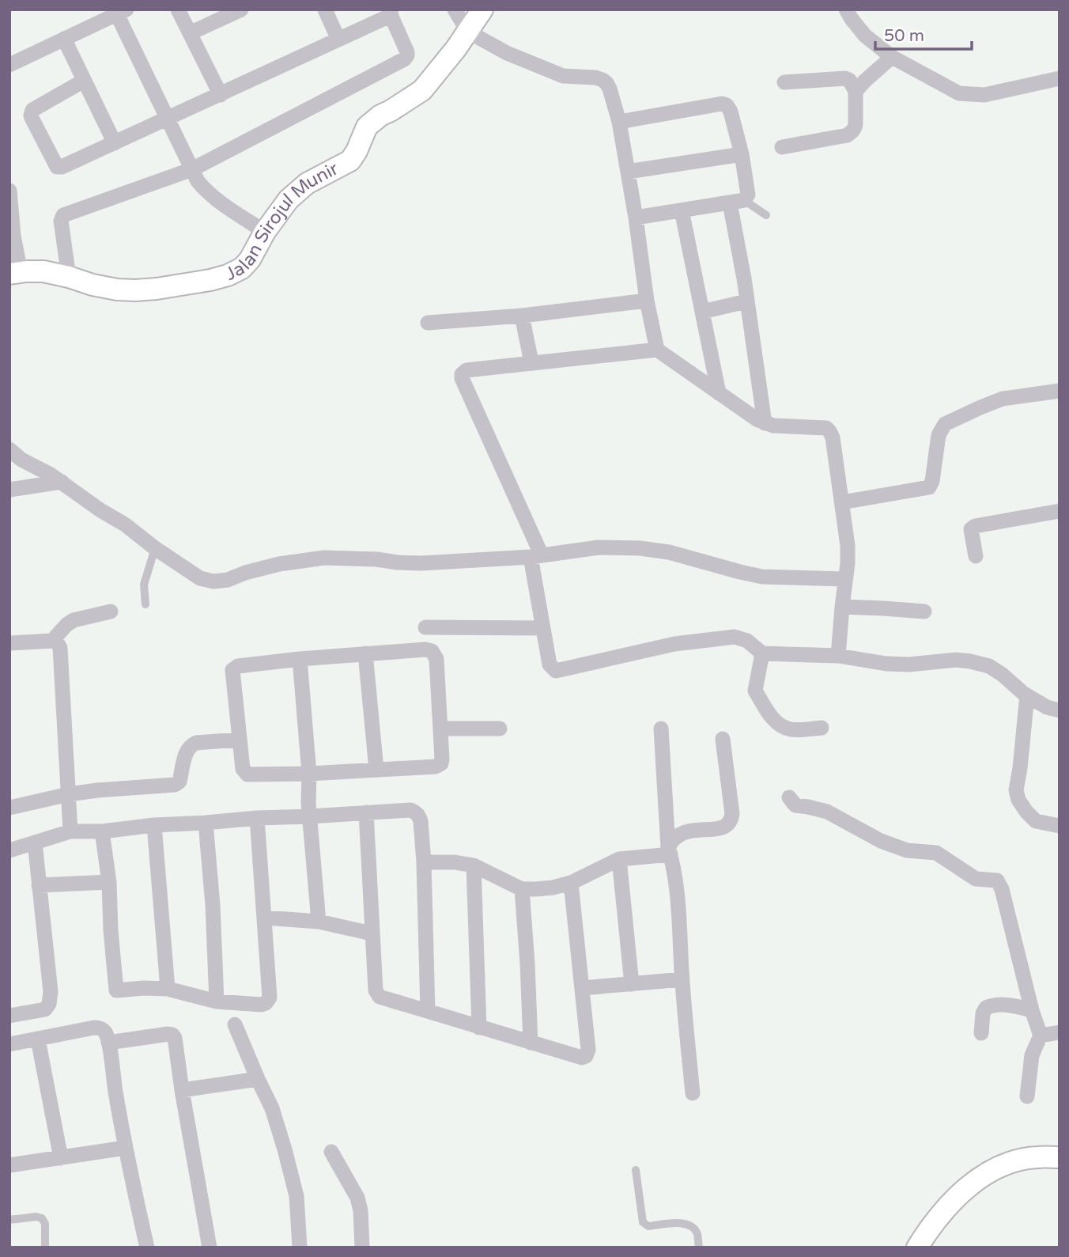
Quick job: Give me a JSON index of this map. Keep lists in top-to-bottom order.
{
  "streets": {
    "street": ["Jalan Sirojul Munir"]
  },
  "scale_bar": "50 m"
}
